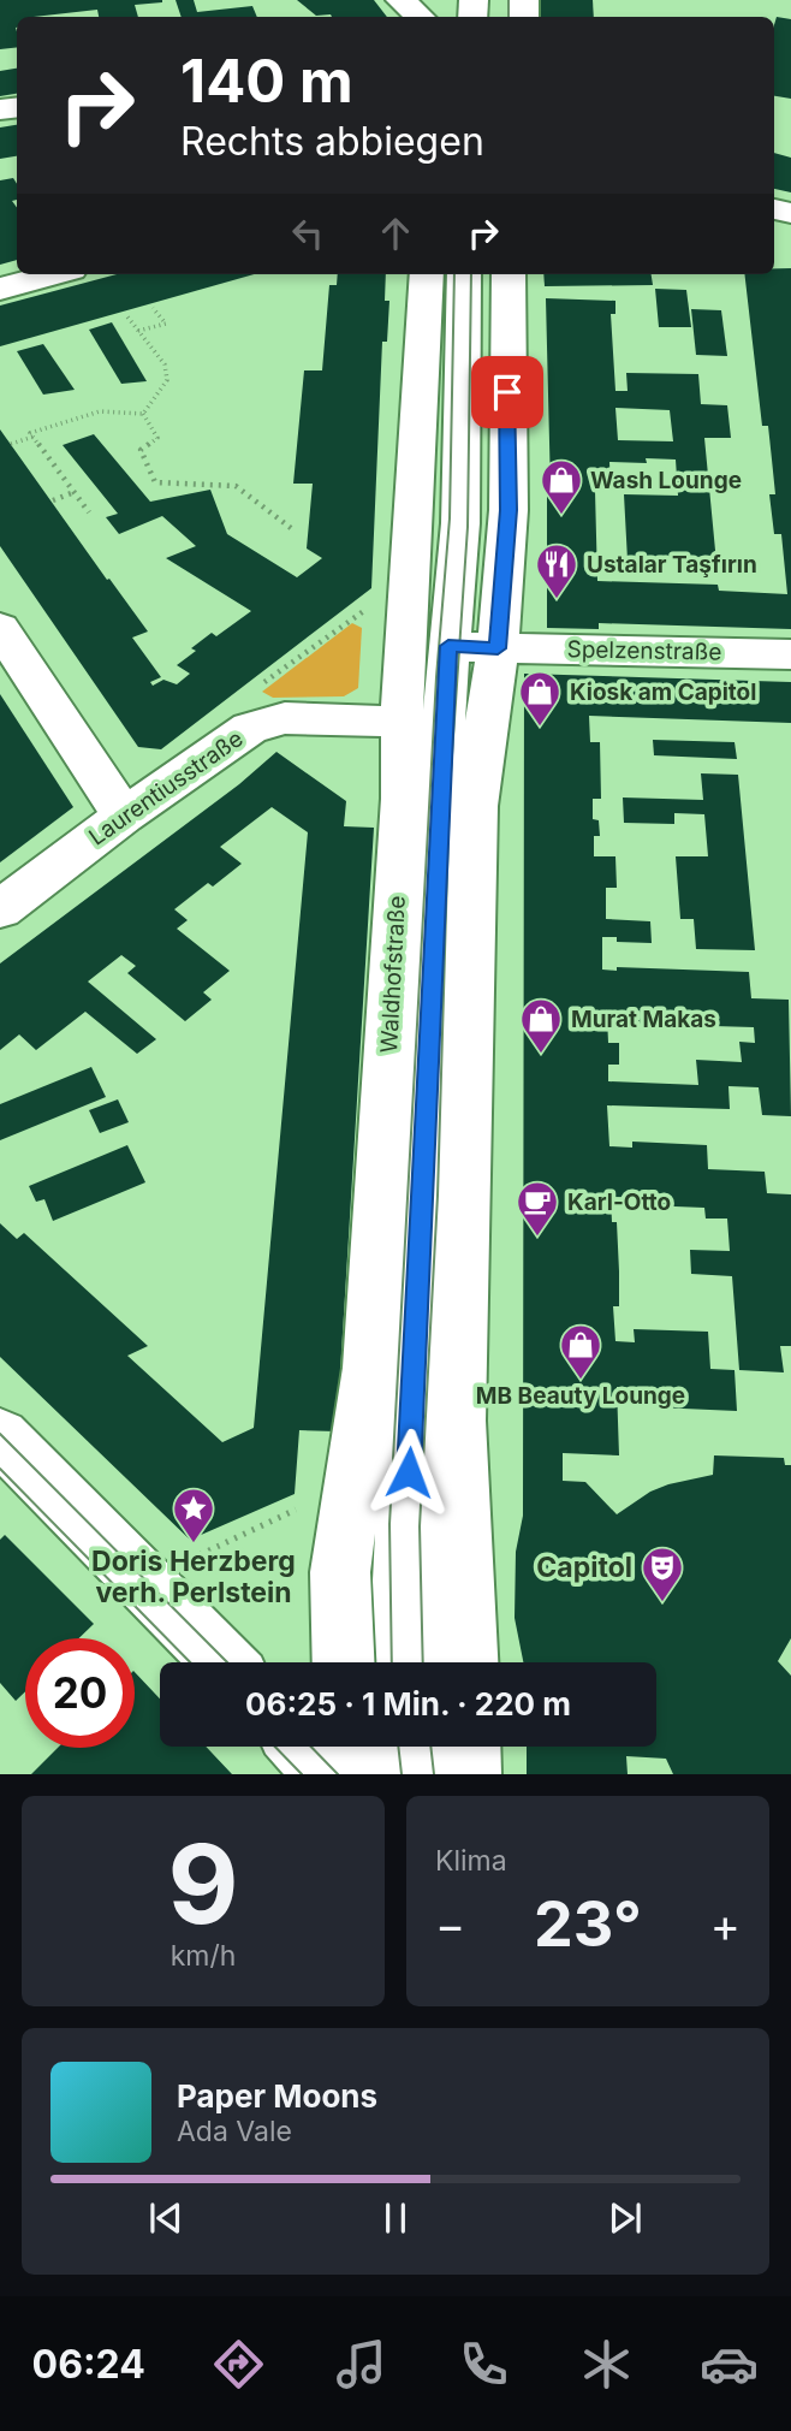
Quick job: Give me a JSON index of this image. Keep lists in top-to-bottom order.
{
  "streets": {
    "street": ["Spelzenstraße", "Laurentiusstraße", "Waldhofstraße"]
  },
  "crossings": [
    ["Laurentiusstraße", "Waldhofstraße"]
  ],
  "places": {
    "shop": [
      "Wash Lounge",
      "Kiosk am Capitol",
      "Murat Makas",
      "MB Beauty Lounge"
    ],
    "restaurant": ["Ustalar Taşfırın"],
    "cafe": ["Karl-Otto"],
    "place": ["Doris Herzberg verh. Perlstein"],
    "theatre": ["Capitol"]
  },
  "page": {
    "turn": ["140 m", "Rechts abbiegen"],
    "limit": "20",
    "trip": "06:25 · 1 Min. · 220 m",
    "tile": [
      ["9", "km/h"],
      "Klima"
    ],
    "heat": ["−", "23°", "+"],
    "song": ["Paper Moons", "Ada Vale"],
    "tabs": "06:24"
  }
}
